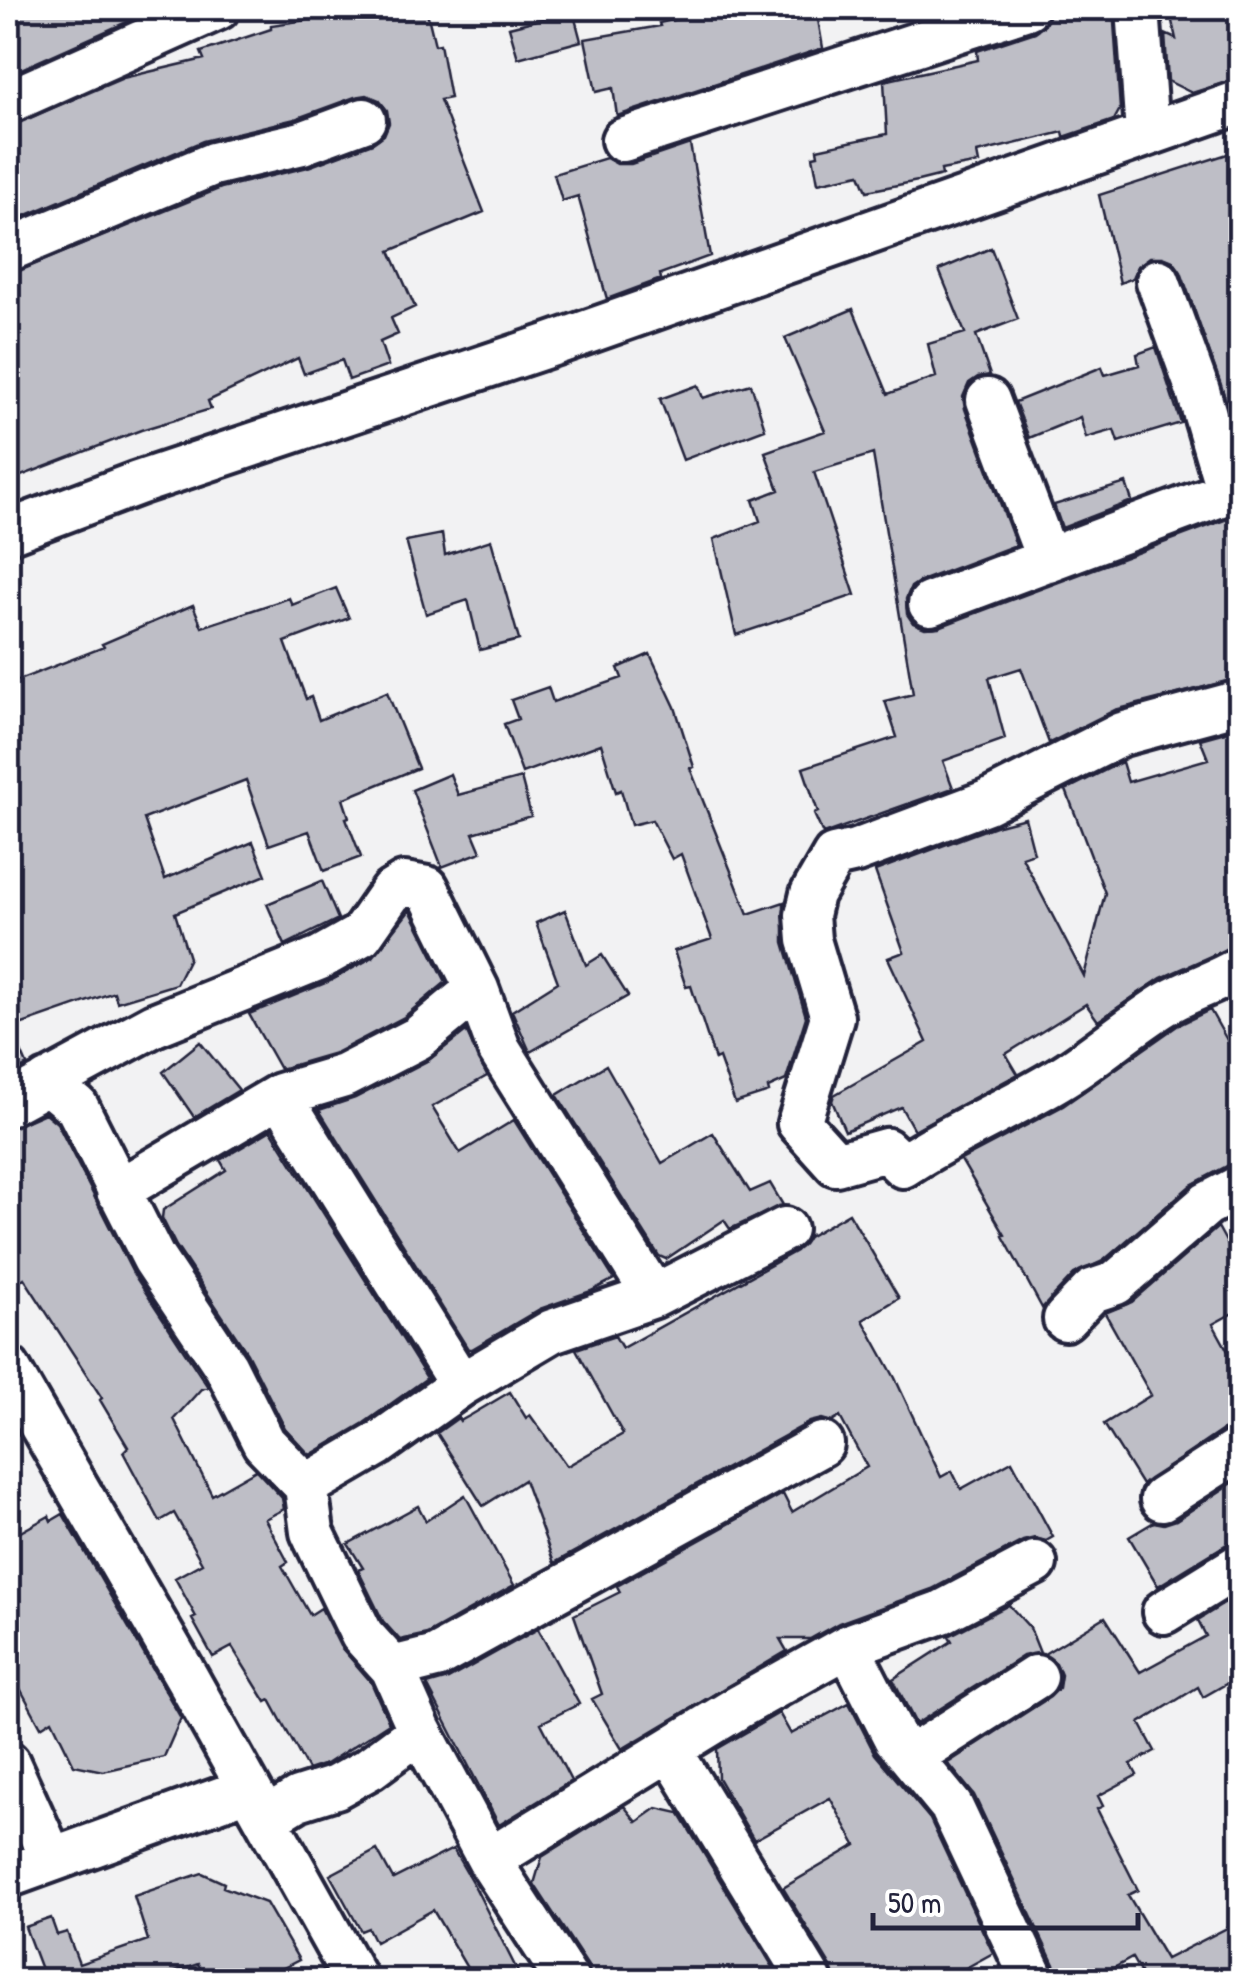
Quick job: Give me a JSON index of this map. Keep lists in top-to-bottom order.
{
  "scale_bar": "50 m"
}
